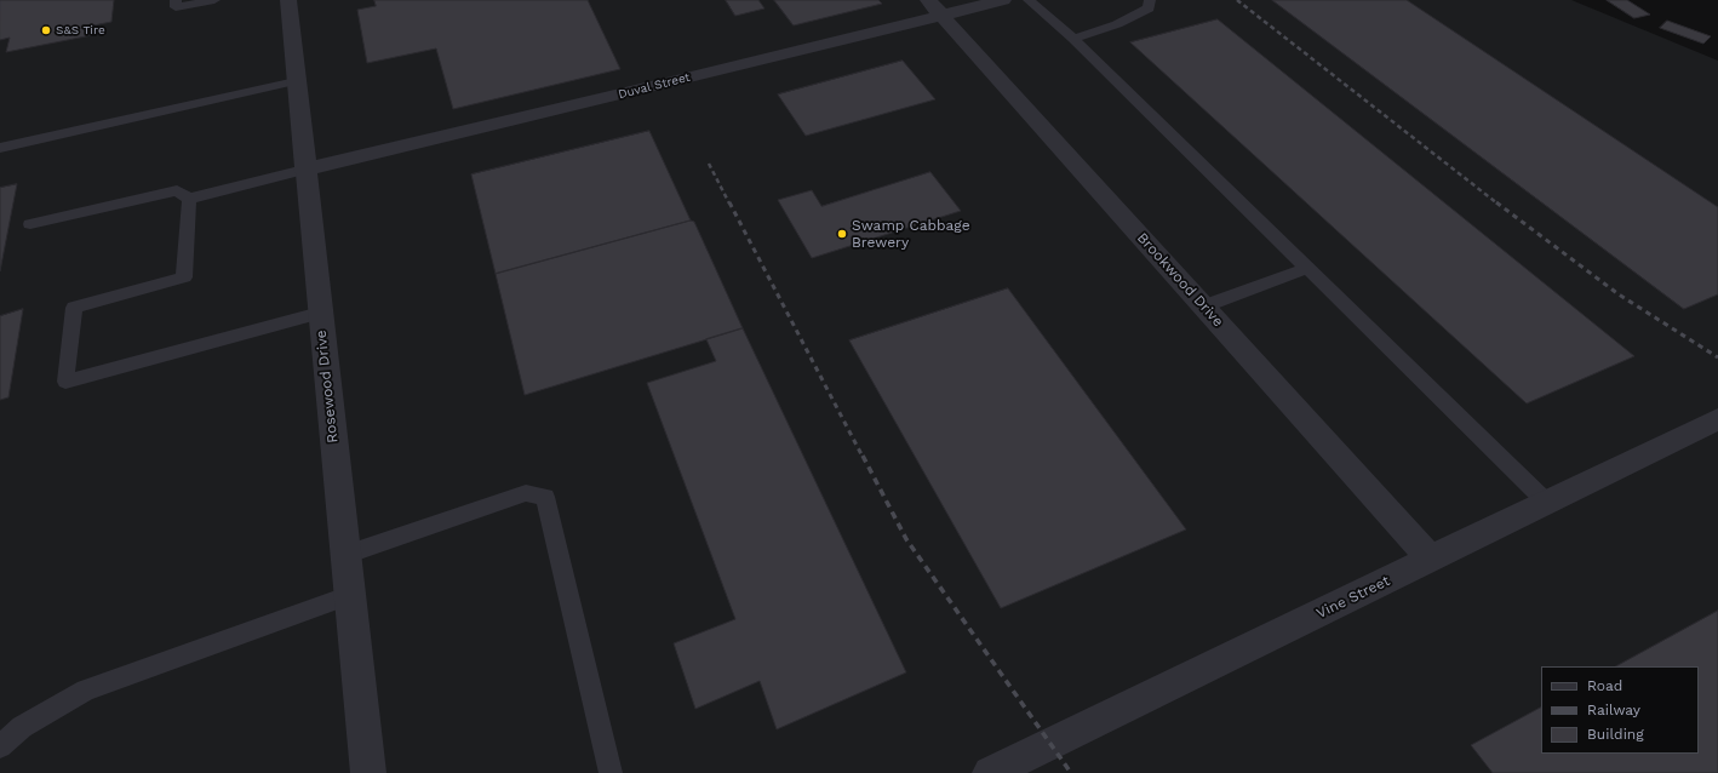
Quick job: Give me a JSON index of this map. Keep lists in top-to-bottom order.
{
  "streets": {
    "street": [
      "Duval Street",
      "Brookwood Drive",
      "Rosewood Drive",
      "Vine Street"
    ]
  },
  "crossings": [
    ["Duval Street", "Brookwood Drive"],
    ["Duval Street", "Rosewood Drive"],
    ["Brookwood Drive", "Vine Street"]
  ],
  "places": ["S&S Tire", "Swamp Cabbage Brewery"],
  "legend": ["Road", "Railway", "Building"]
}
